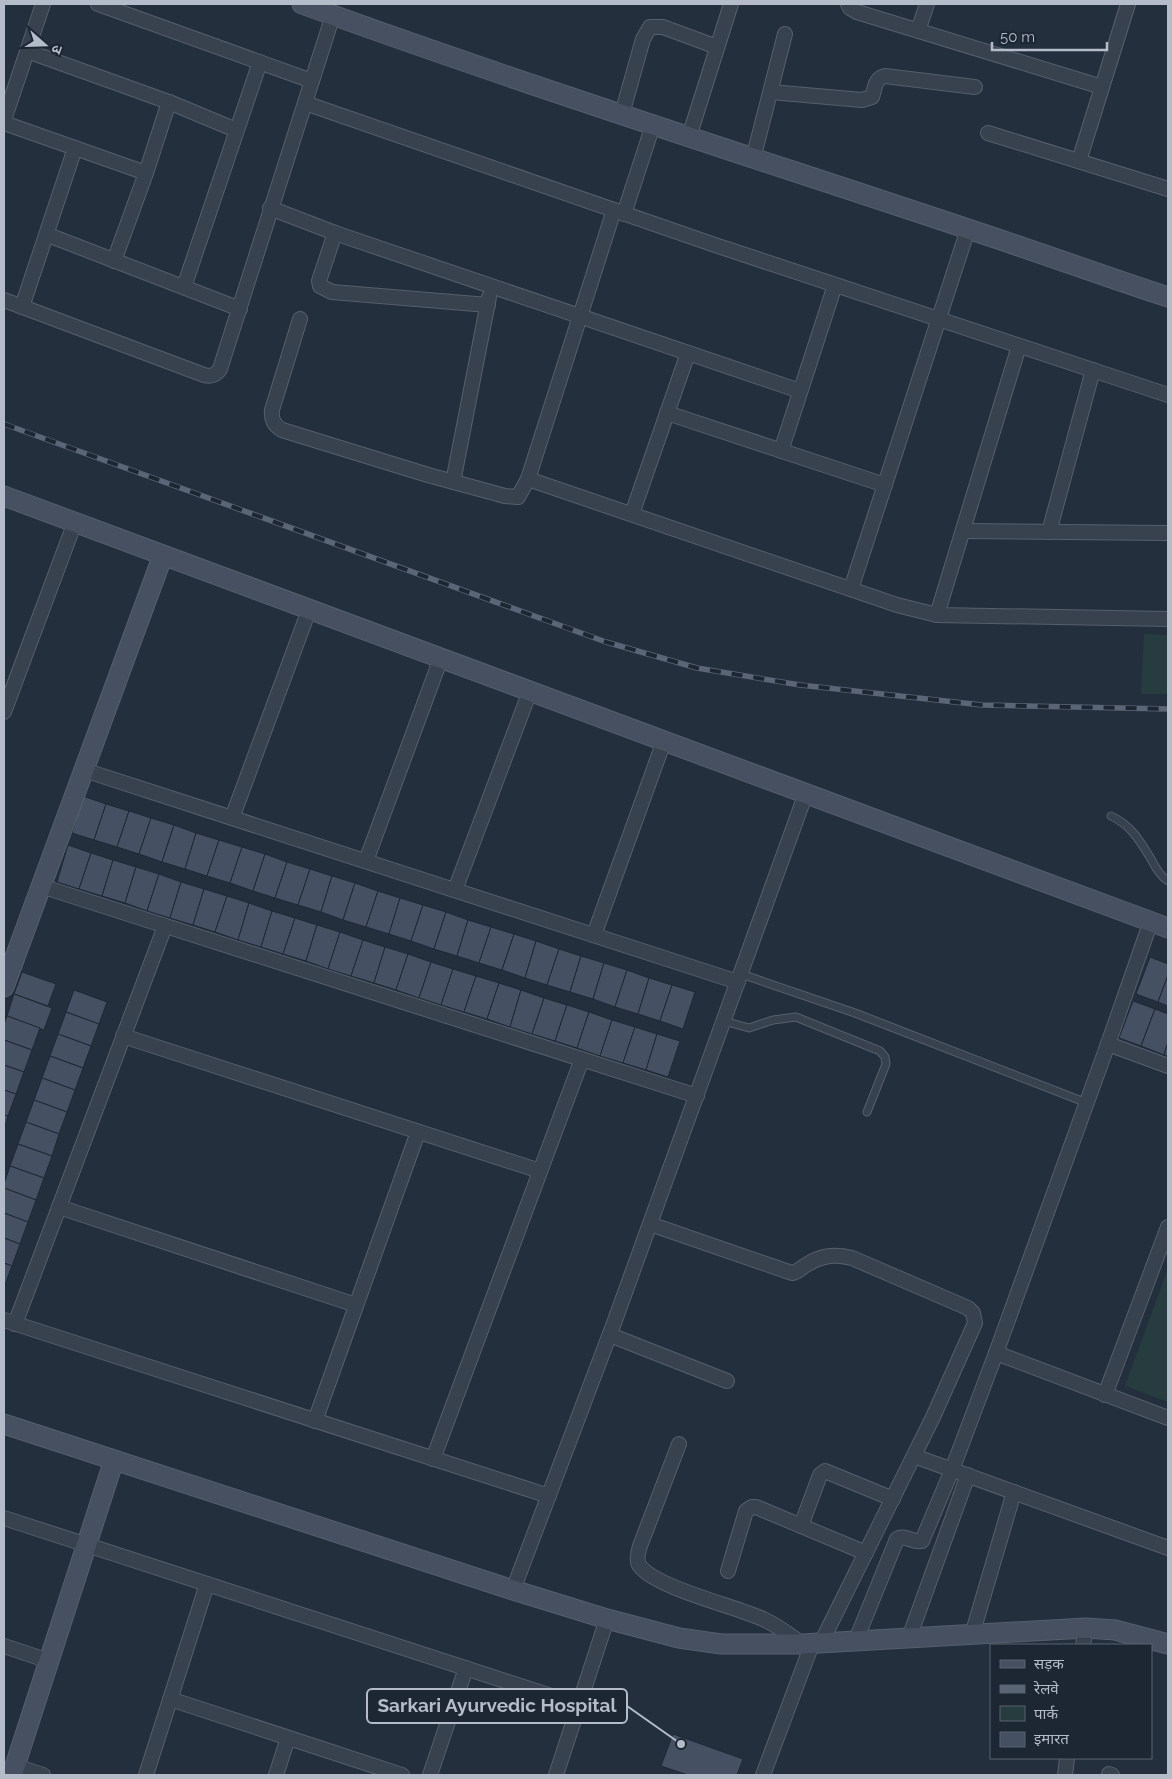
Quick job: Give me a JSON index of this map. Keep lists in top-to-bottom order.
{
  "places": ["Sarkari Ayurvedic Hospital"],
  "legend": [
    "सड़क",
    "रेलवे",
    "पार्क",
    "इमारत"
  ],
  "scale_bar": "50 m",
  "north": "right"
}
